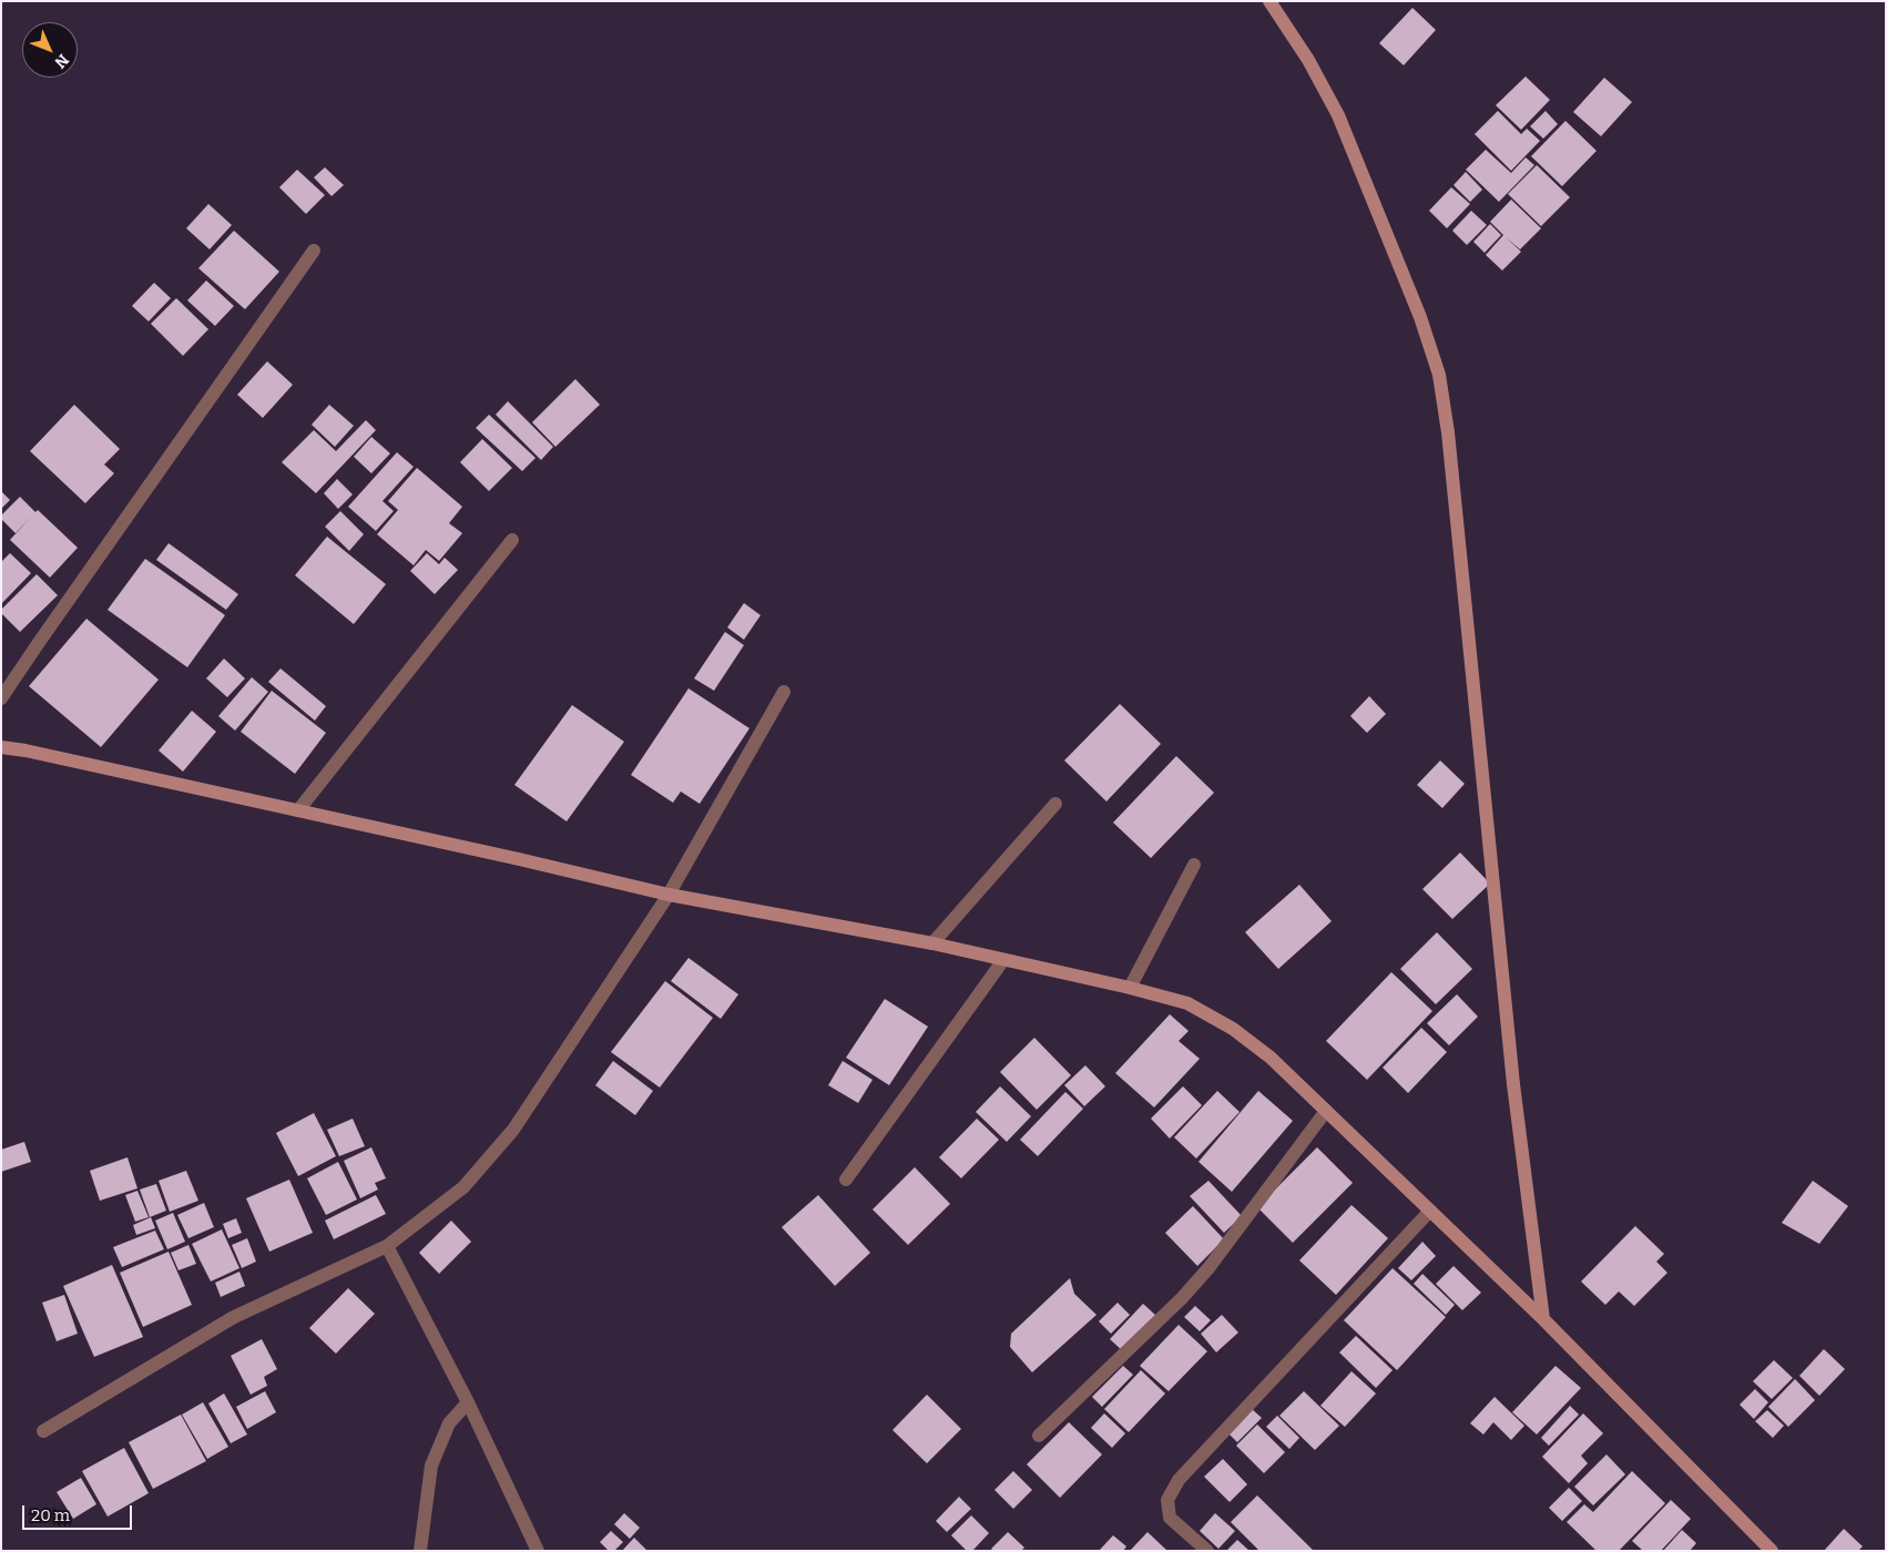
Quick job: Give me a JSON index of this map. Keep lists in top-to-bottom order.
{
  "scale_bar": "20 m",
  "north": "bottom right"
}
